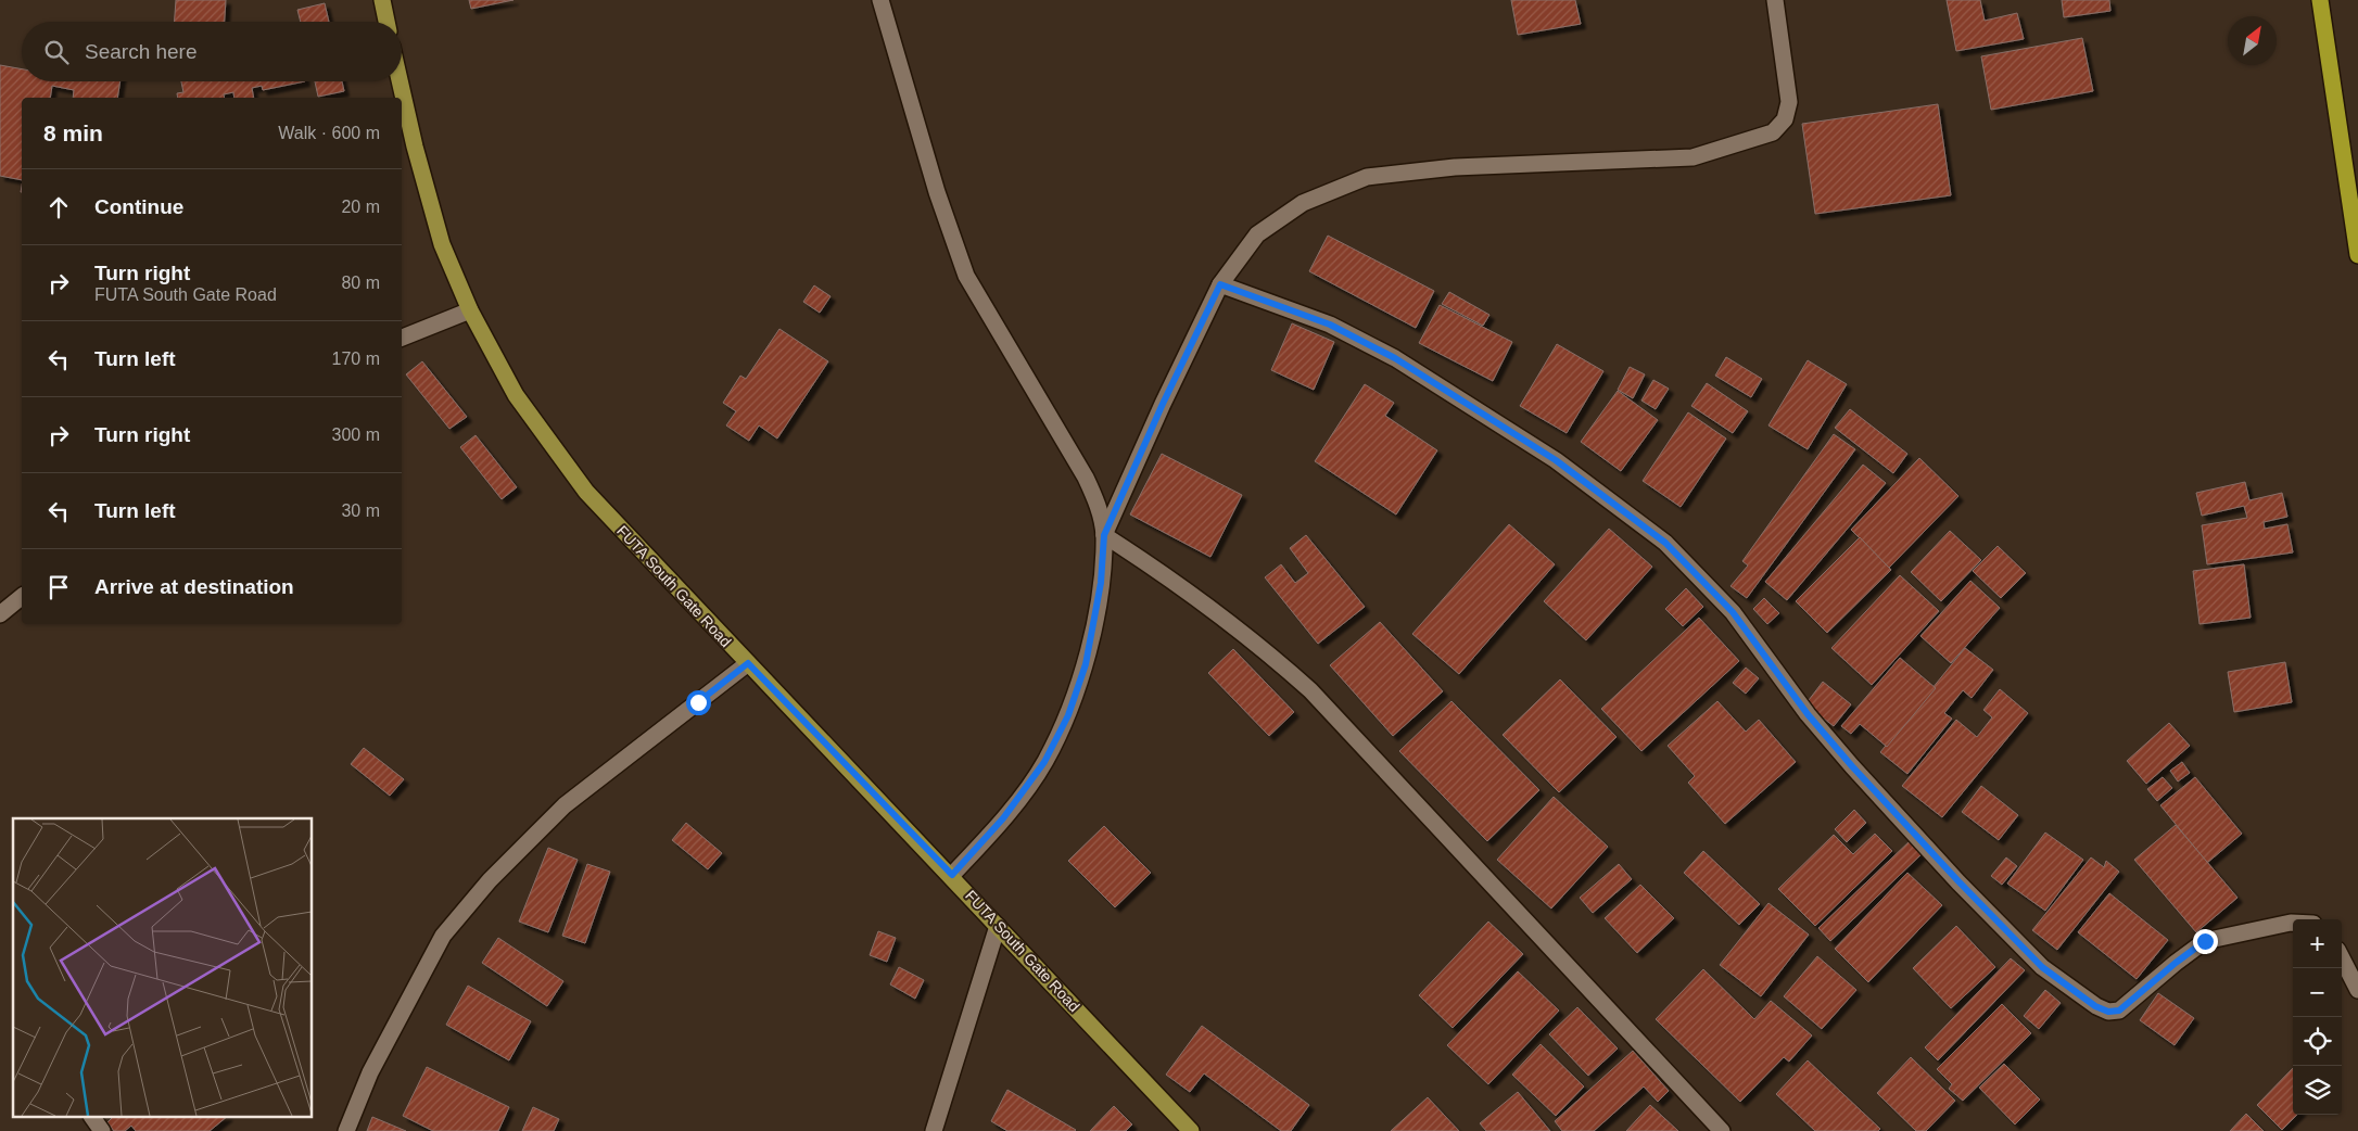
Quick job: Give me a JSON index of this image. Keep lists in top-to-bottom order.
{
  "streets": {
    "main road": ["FUTA South Gate Road"]
  },
  "north": "top right",
  "page": {
    "search": "Search here",
    "heading": ["8 min", "Walk · 600 m"],
    "list": [
      ["Continue", "20 m"],
      ["Turn right", "FUTA South Gate Road", "80 m"],
      ["Turn left", "170 m"],
      ["Turn right", "300 m"],
      ["Turn left", "30 m"],
      "Arrive at destination"
    ],
    "map_buttons": ["+", "−"]
  }
}
